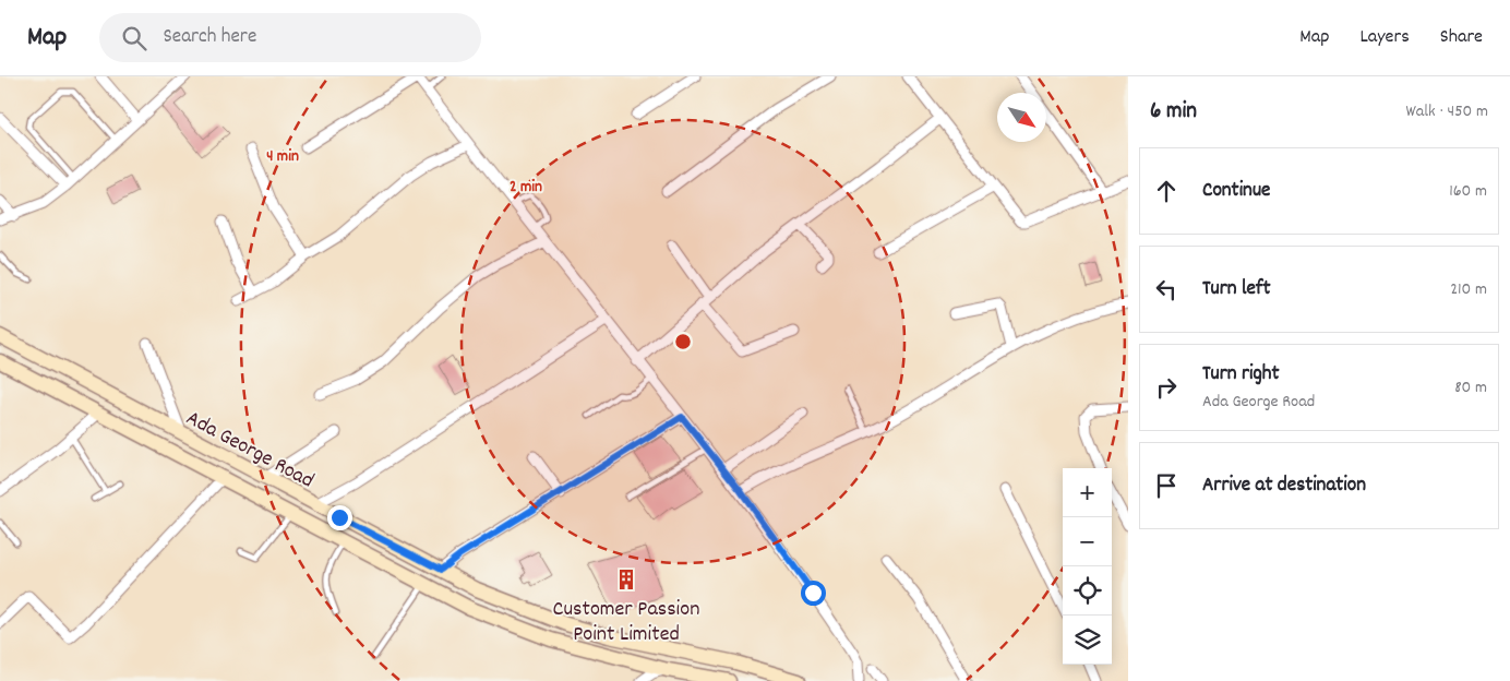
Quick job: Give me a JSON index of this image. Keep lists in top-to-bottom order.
{
  "streets": {
    "main road": ["Ada George Road"]
  },
  "places": {
    "building": ["Customer Passion Point Limited"]
  },
  "north": "bottom right",
  "page": {
    "header": "Map",
    "search": "Search here",
    "nav": ["Map", "Layers", "Share"],
    "heading": ["6 min", "Walk · 450 m"],
    "list": [
      ["Continue", "160 m"],
      ["Turn left", "210 m"],
      ["Turn right", "Ada George Road", "80 m"],
      "Arrive at destination"
    ],
    "map_buttons": ["+", "−"]
  },
  "rings": ["4 min", "2 min"]
}
